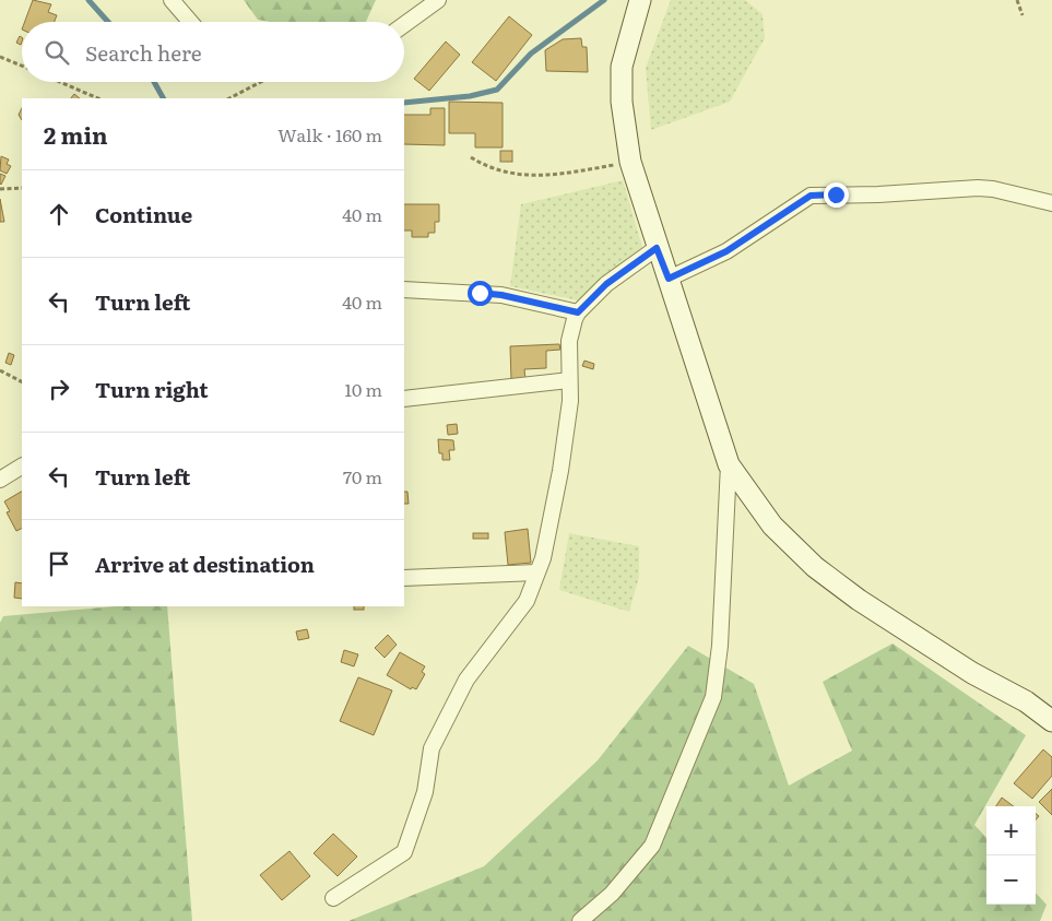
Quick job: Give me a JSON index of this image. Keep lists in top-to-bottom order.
{
  "page": {
    "search": "Search here",
    "heading": ["2 min", "Walk · 160 m"],
    "list": [
      ["Continue", "40 m"],
      ["Turn left", "40 m"],
      ["Turn right", "10 m"],
      ["Turn left", "70 m"],
      "Arrive at destination"
    ],
    "map_buttons": ["+", "−"]
  }
}
